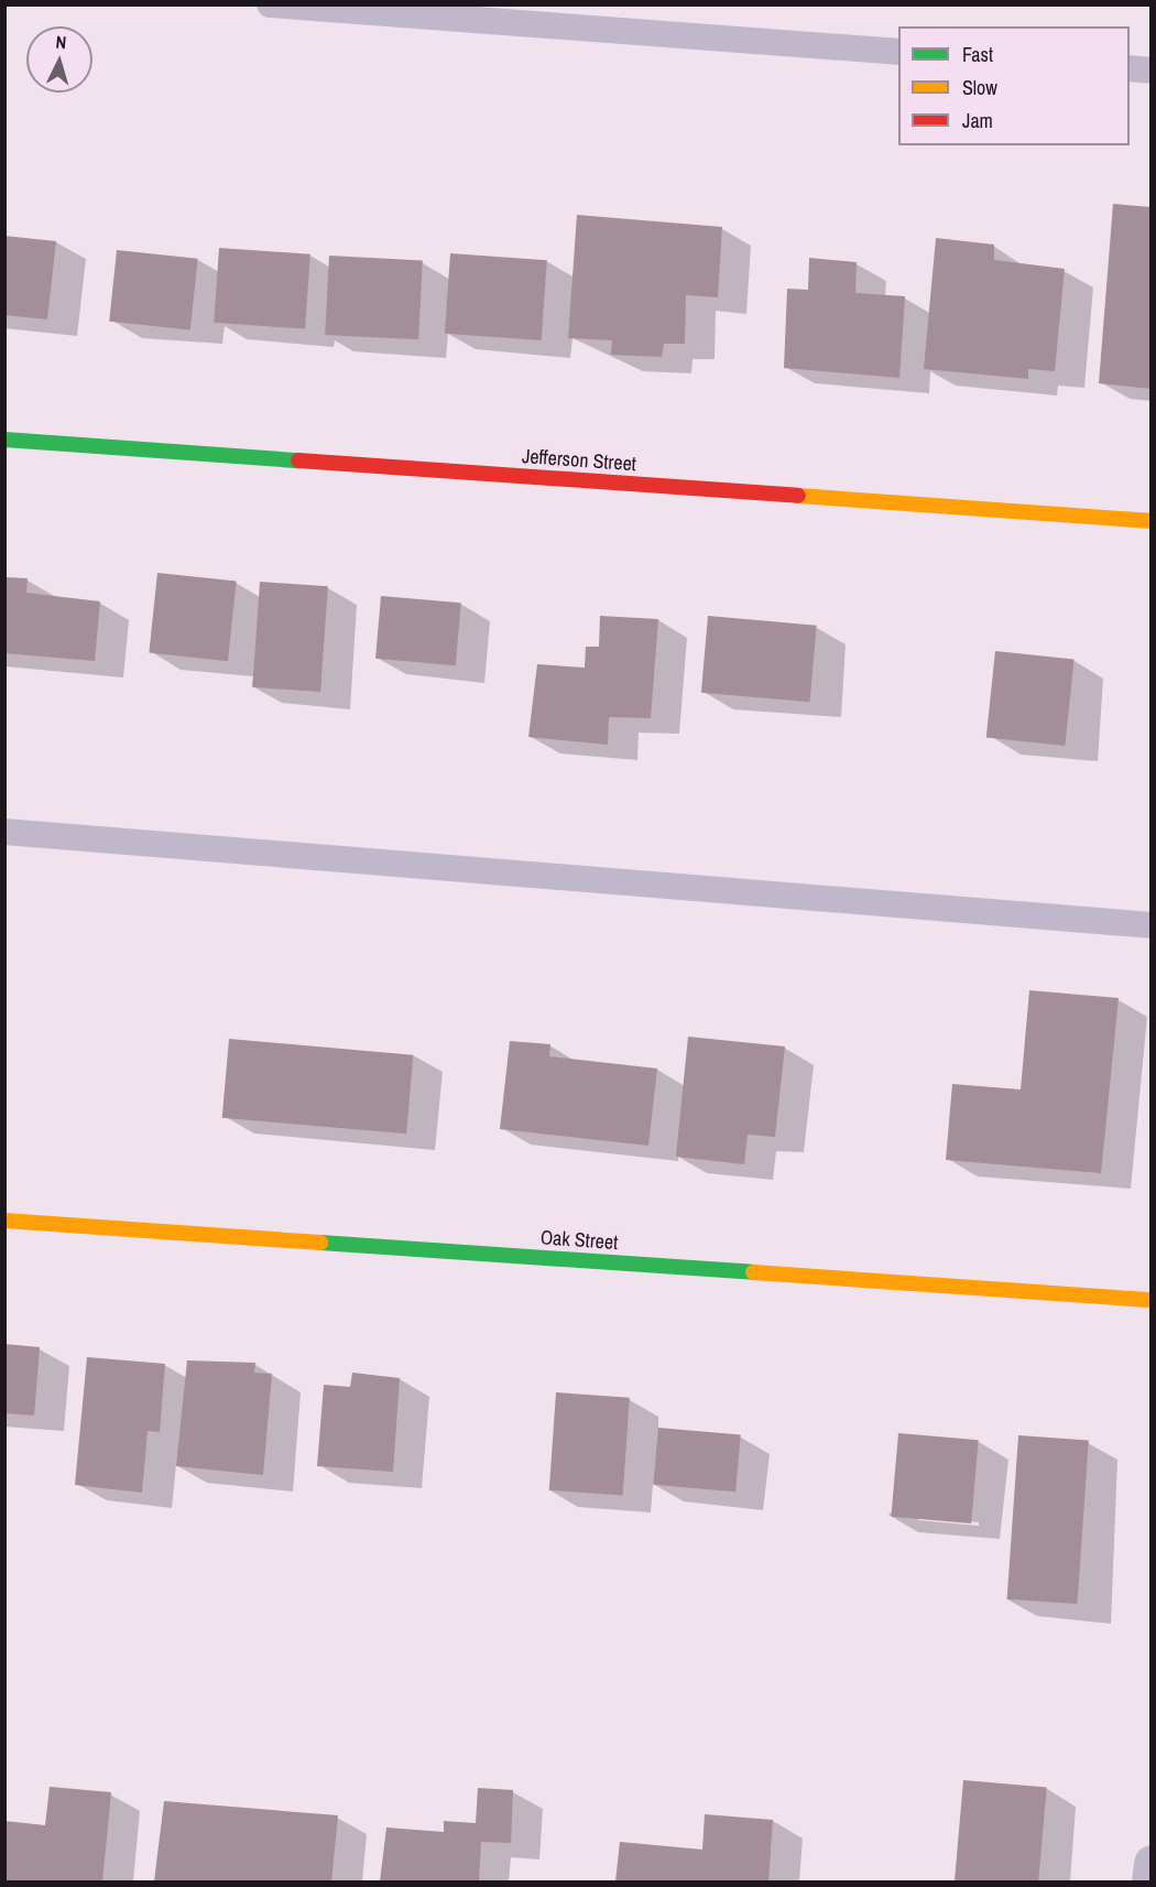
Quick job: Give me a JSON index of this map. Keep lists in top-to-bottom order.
{
  "streets": {
    "street": ["Jefferson Street", "Oak Street"]
  },
  "legend": ["Fast", "Slow", "Jam"],
  "north": "top"
}
